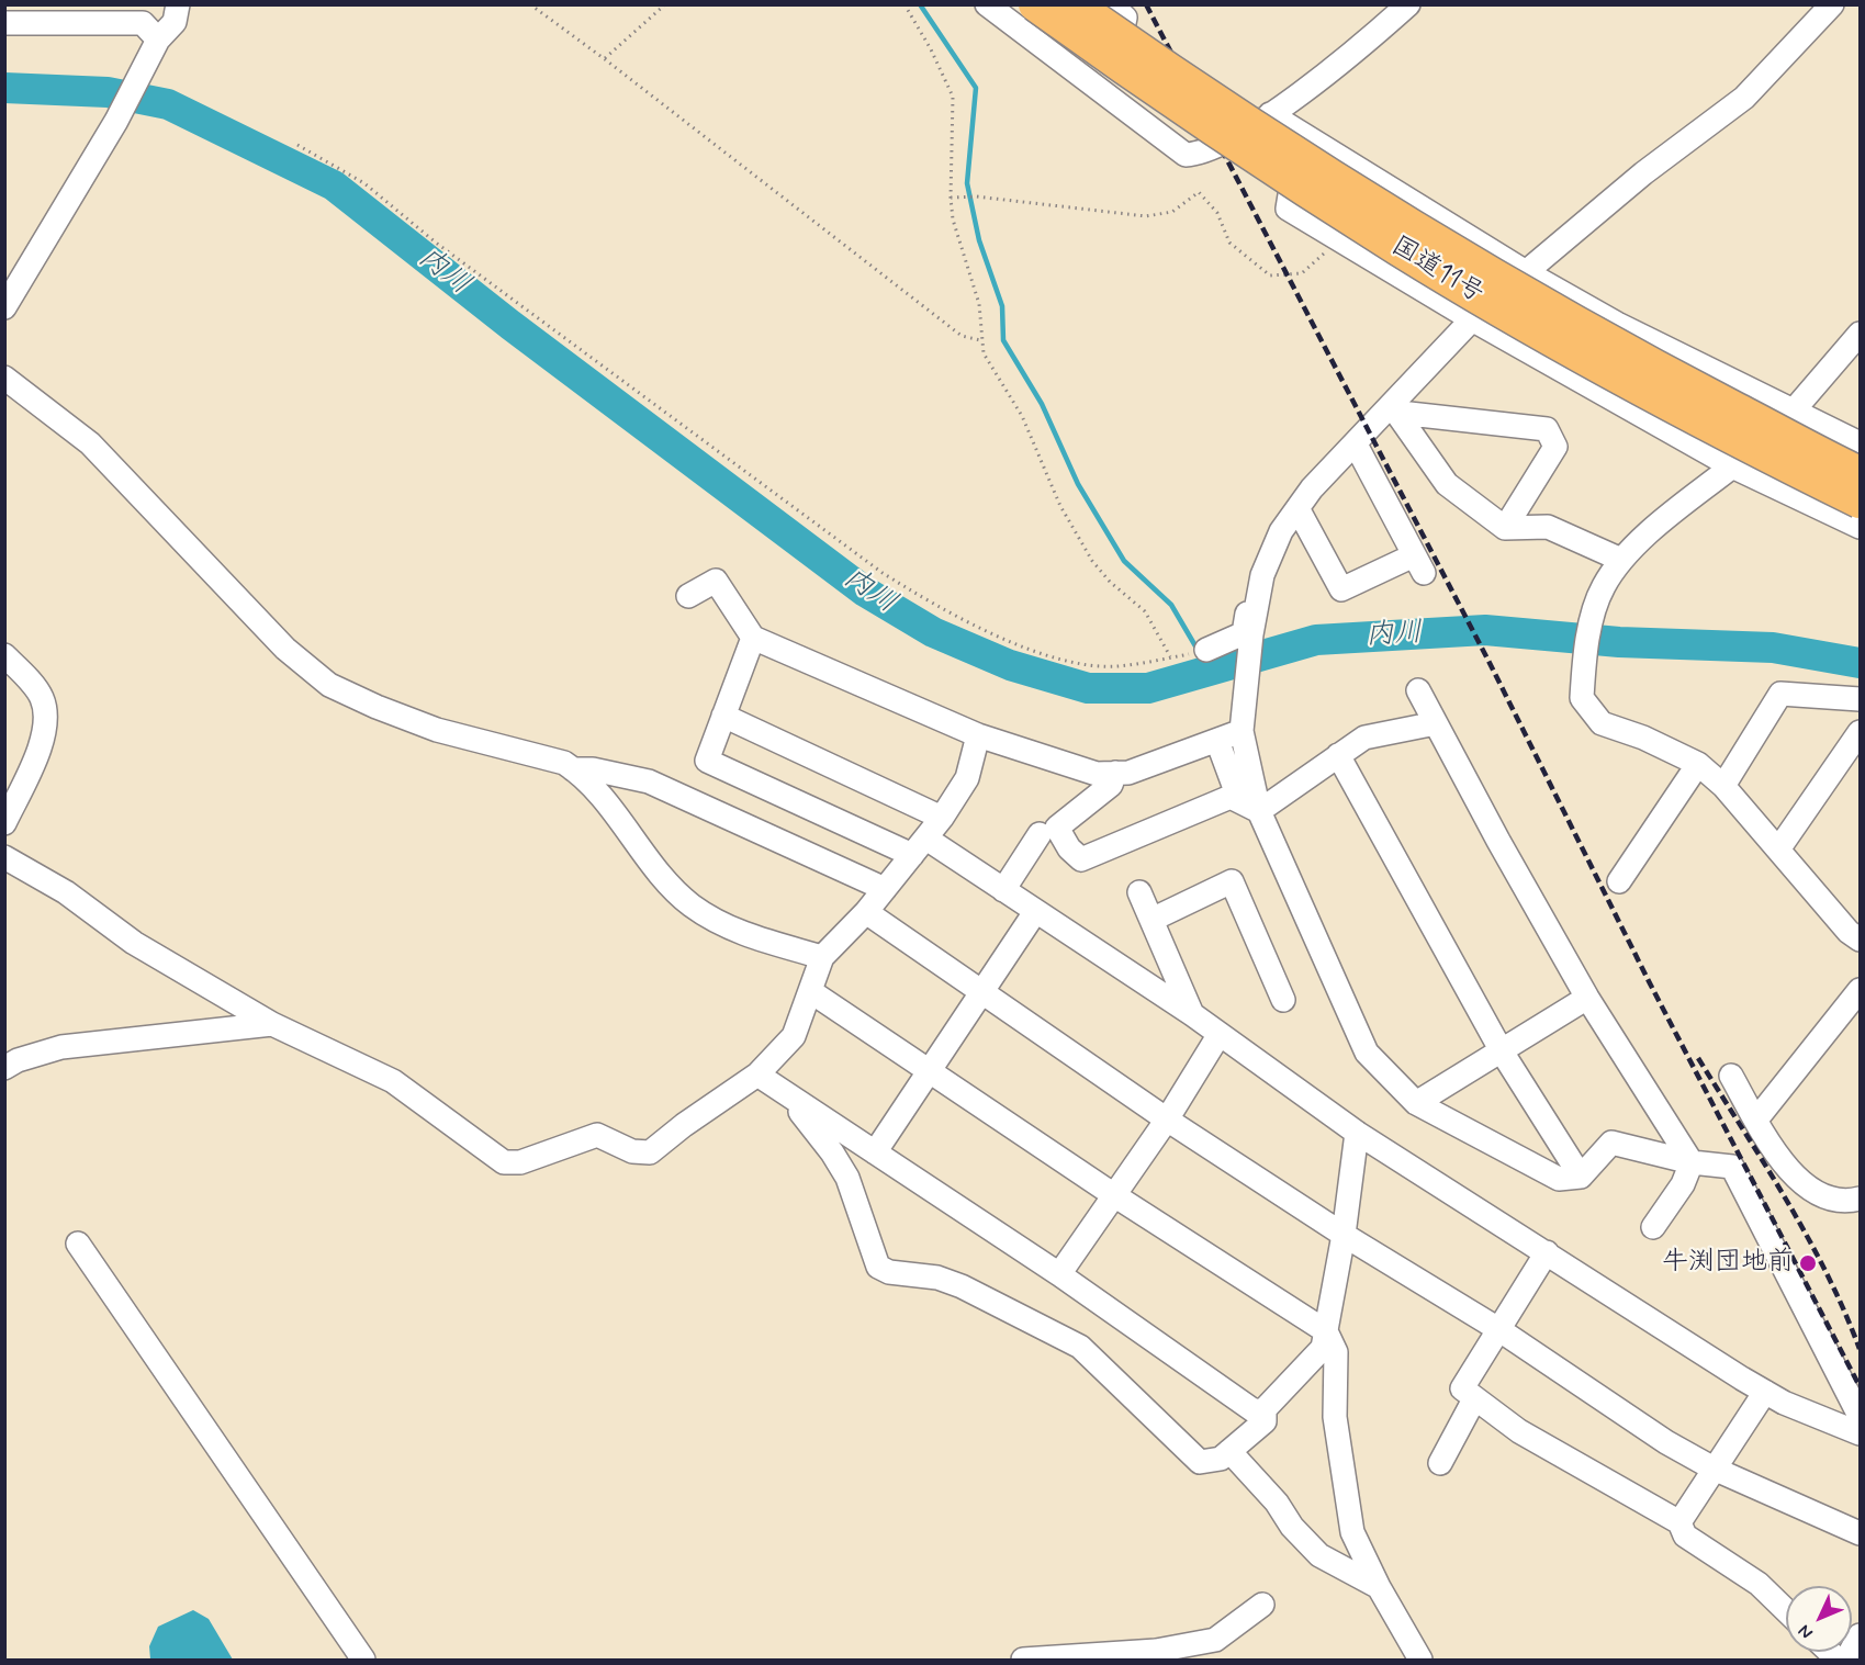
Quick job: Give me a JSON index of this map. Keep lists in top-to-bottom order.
{
  "streets": {
    "highway": ["国道11号"]
  },
  "water": ["内川"],
  "places": ["牛渕団地前"],
  "north": "bottom left"
}
